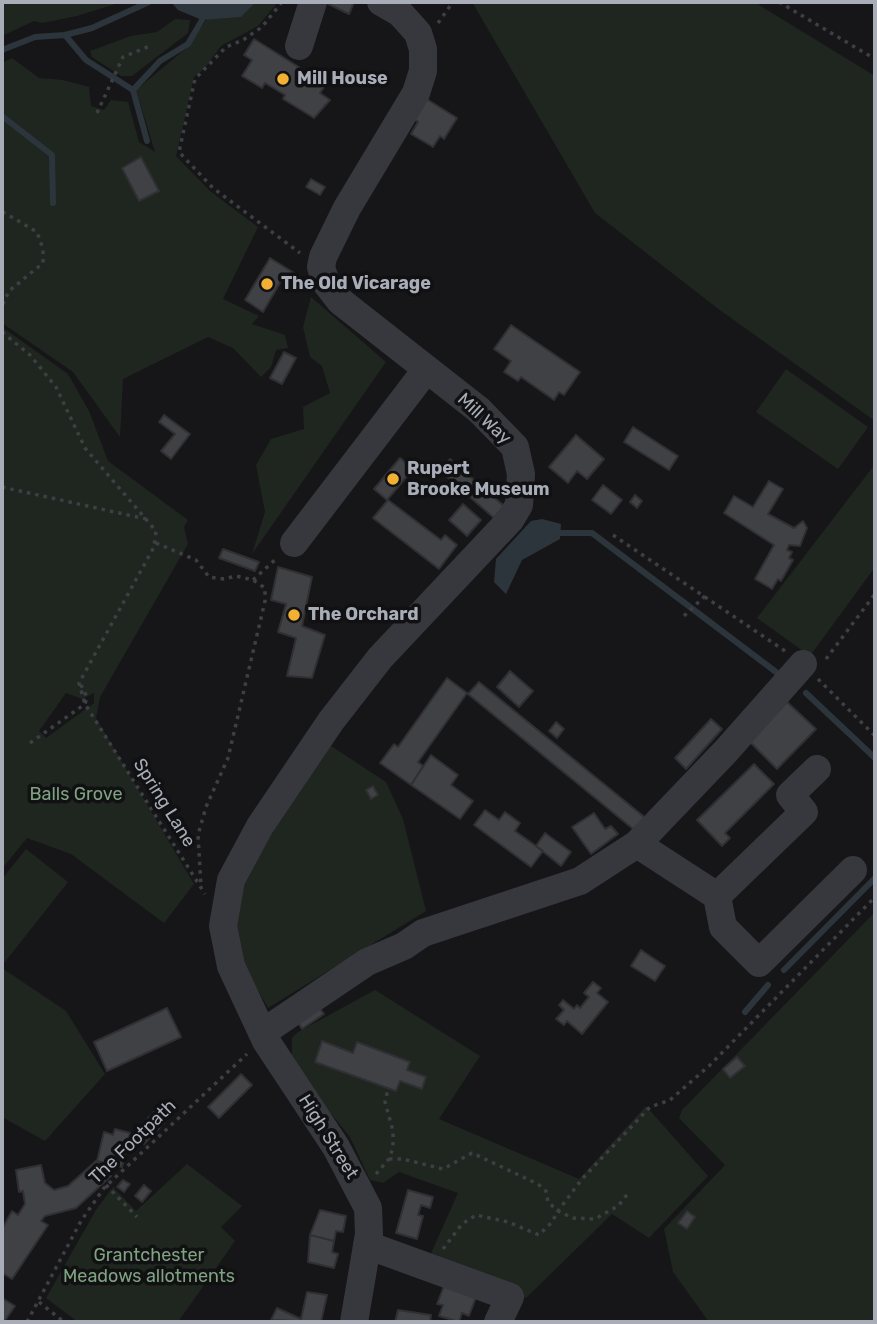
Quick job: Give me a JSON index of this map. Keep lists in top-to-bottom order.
{
  "streets": {
    "street": ["Mill Way", "High Street"],
    "path": ["Spring Lane", "The Footpath"]
  },
  "crossings": [
    ["Mill Way", "Spring Lane"],
    ["Mill Way", "High Street"],
    ["High Street", "The Footpath"]
  ],
  "parks": ["Balls Grove", "Grantchester Meadows allotments"],
  "places": [
    "Mill House",
    "The Old Vicarage",
    "Rupert Brooke Museum",
    "The Orchard"
  ]
}
